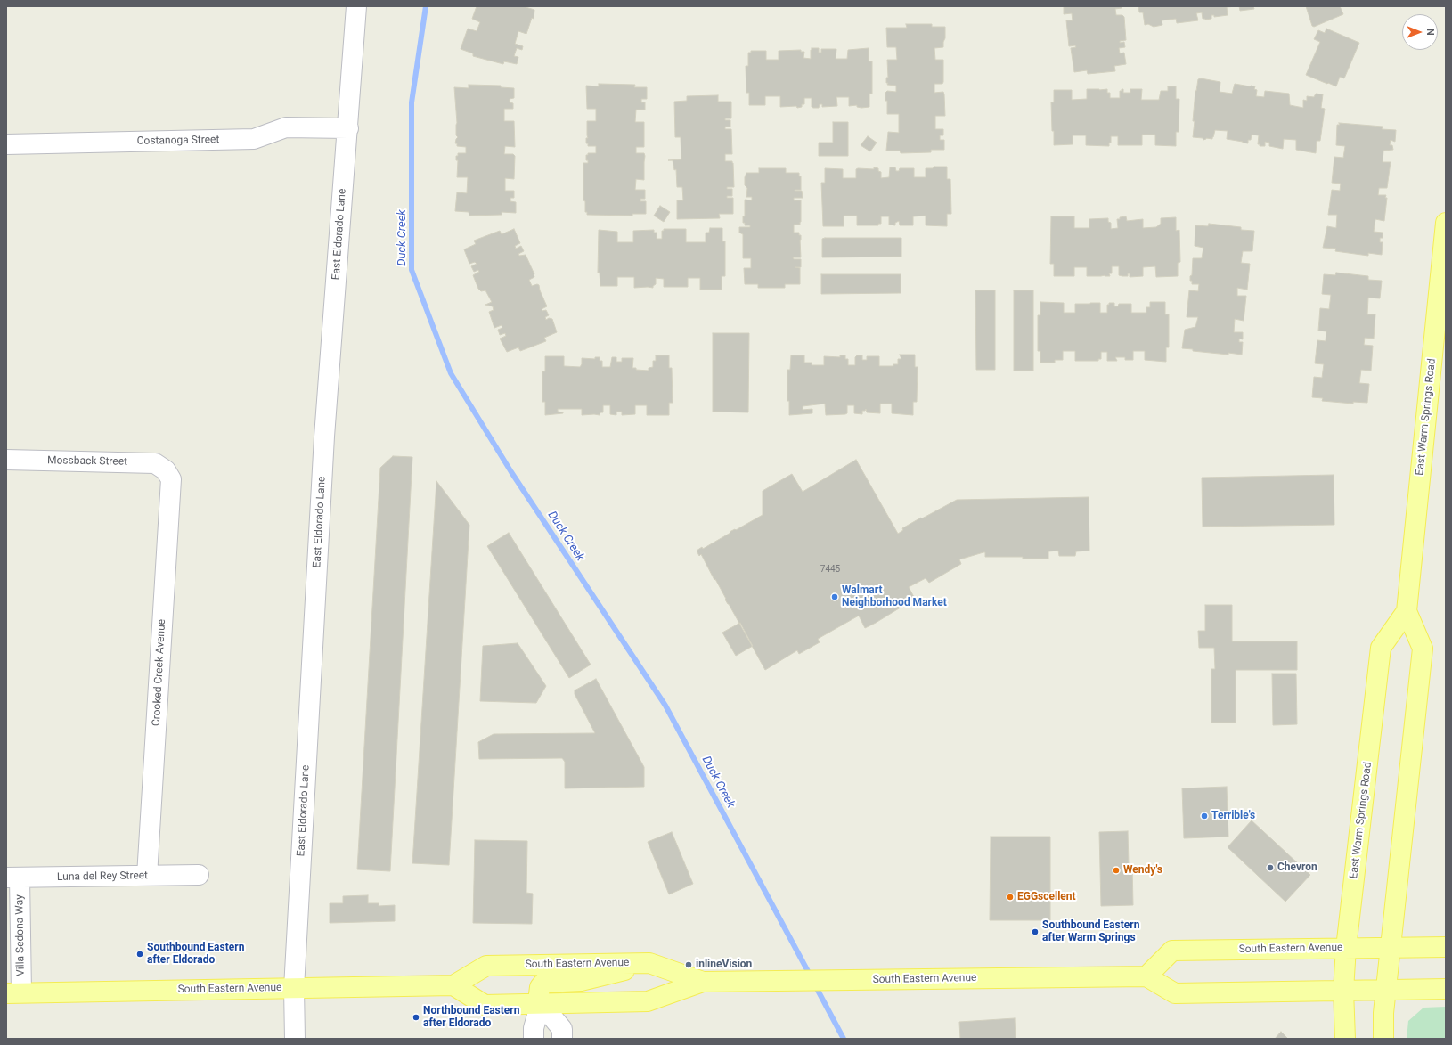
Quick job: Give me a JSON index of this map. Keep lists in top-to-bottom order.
{
  "streets": {
    "main road": ["East Warm Springs Road", "South Eastern Avenue"],
    "street": [
      "Costanoga Street",
      "East Eldorado Lane",
      "Mossback Street",
      "Crooked Creek Avenue",
      "Luna del Rey Street",
      "Villa Sedona Way"
    ]
  },
  "crossings": [
    ["Costanoga Street", "East Eldorado Lane"],
    ["East Eldorado Lane", "South Eastern Avenue"],
    ["East Warm Springs Road", "South Eastern Avenue"],
    ["Mossback Street", "Crooked Creek Avenue"],
    ["Crooked Creek Avenue", "Luna del Rey Street"],
    ["Luna del Rey Street", "Villa Sedona Way"],
    ["Villa Sedona Way", "South Eastern Avenue"]
  ],
  "water": ["Duck Creek"],
  "places": [
    "Walmart Neighborhood Market",
    "Terrible's",
    "Chevron",
    "Wendy's",
    "EGGscellent",
    "Southbound Eastern after Warm Springs",
    "Southbound Eastern after Eldorado",
    "inlineVision",
    "Northbound Eastern after Eldorado"
  ],
  "house_numbers": ["7445"],
  "north": "right"
}
